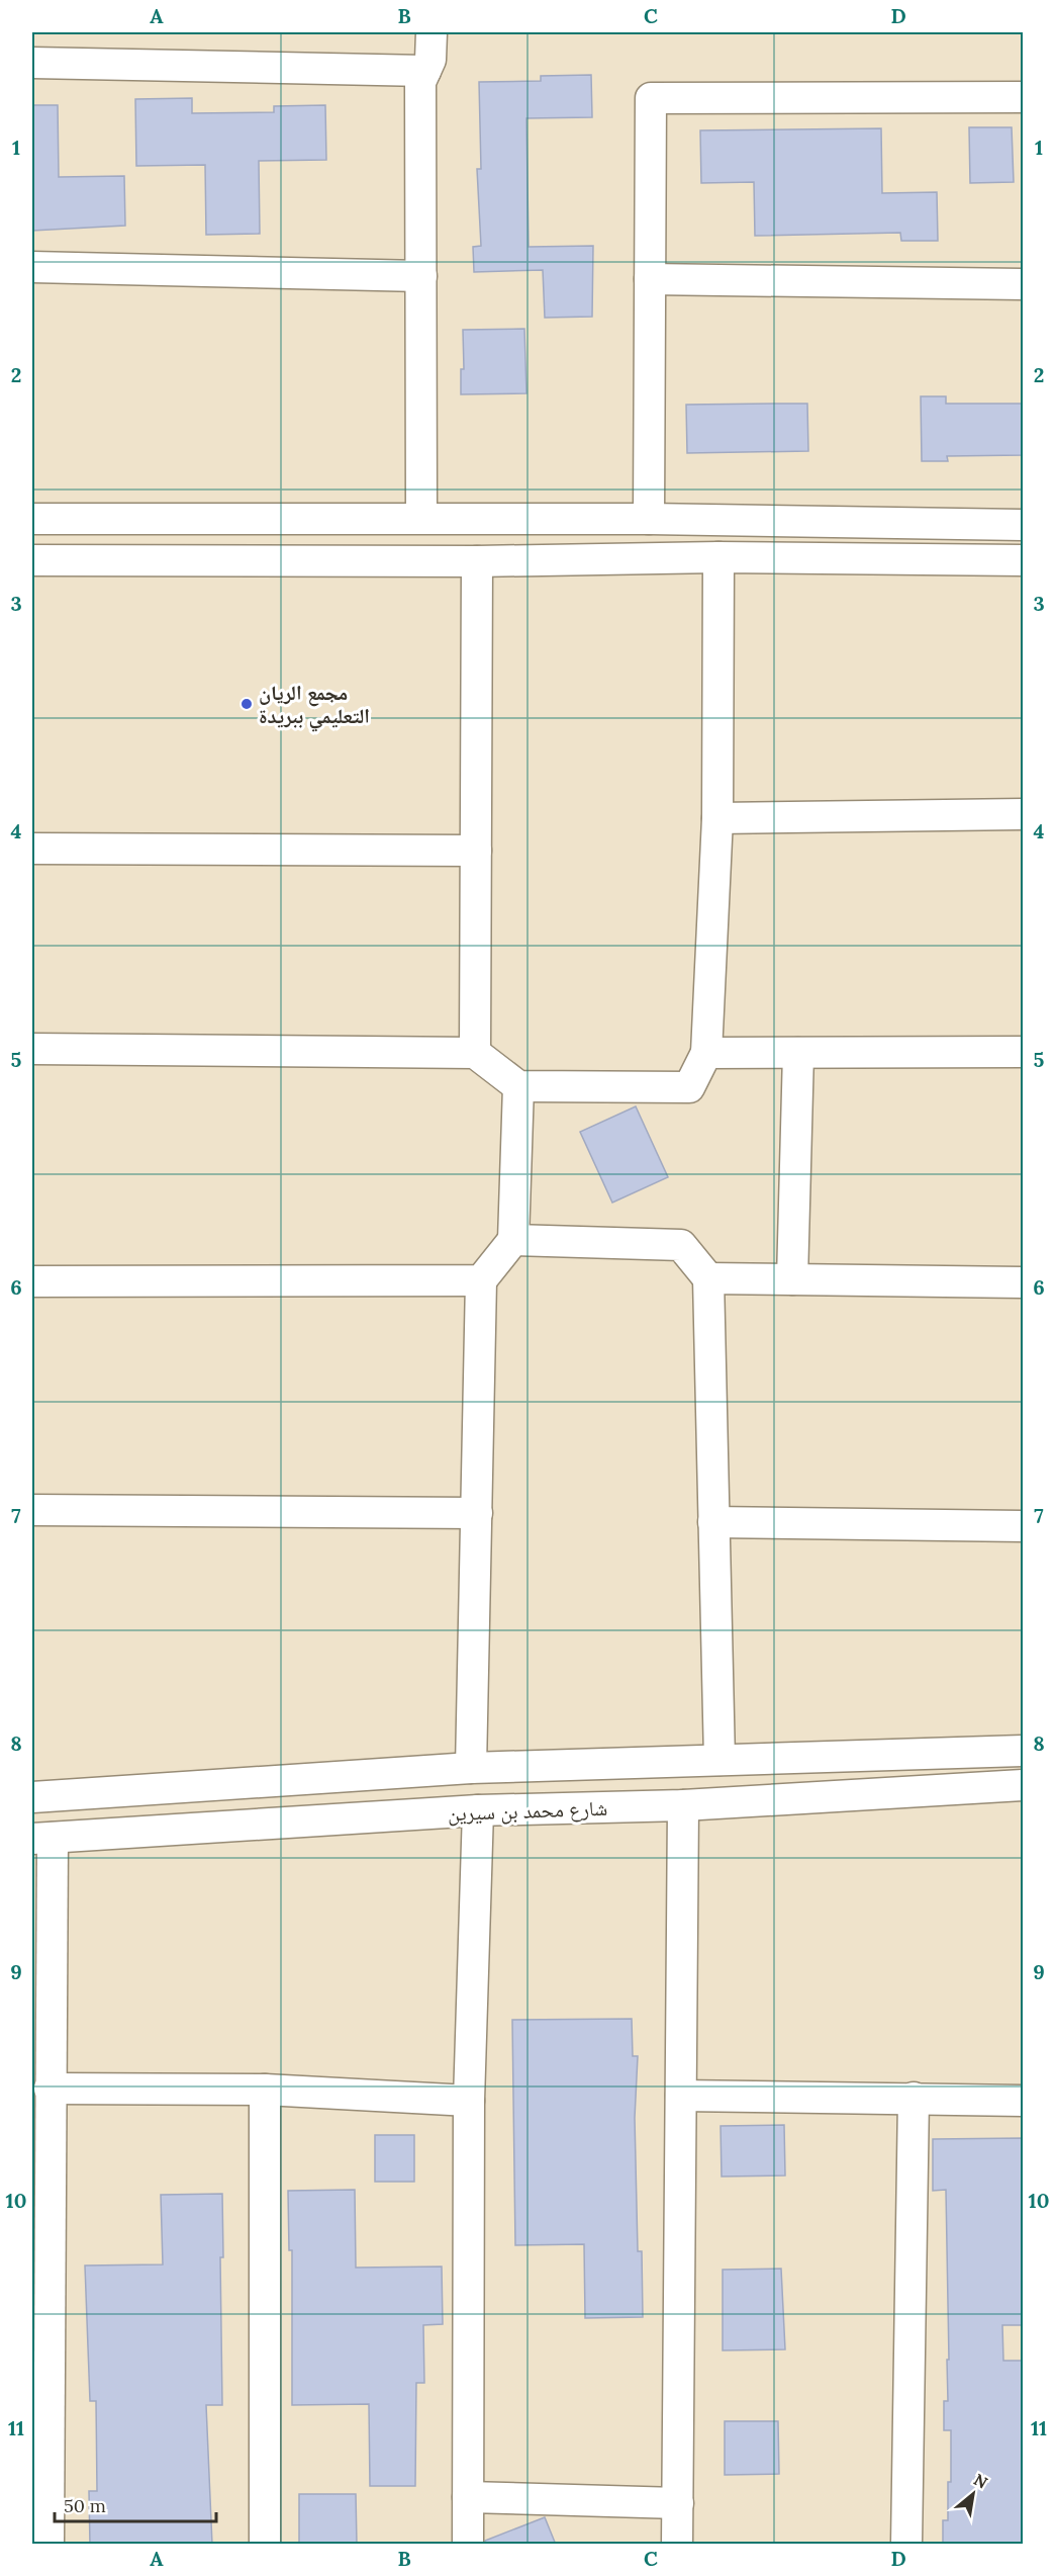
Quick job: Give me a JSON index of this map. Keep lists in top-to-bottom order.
{
  "streets": {
    "street": ["شارع محمد بن سيرين"]
  },
  "places": ["مجمع الريان التعليمي ببريدة"],
  "scale_bar": "50 m",
  "north": "top right",
  "grid": {
    "columns": [
      "A",
      "B",
      "C",
      "D"
    ],
    "rows": [
      "1",
      "2",
      "3",
      "4",
      "5",
      "6",
      "7",
      "8",
      "9",
      "10",
      "11"
    ]
  }
}
